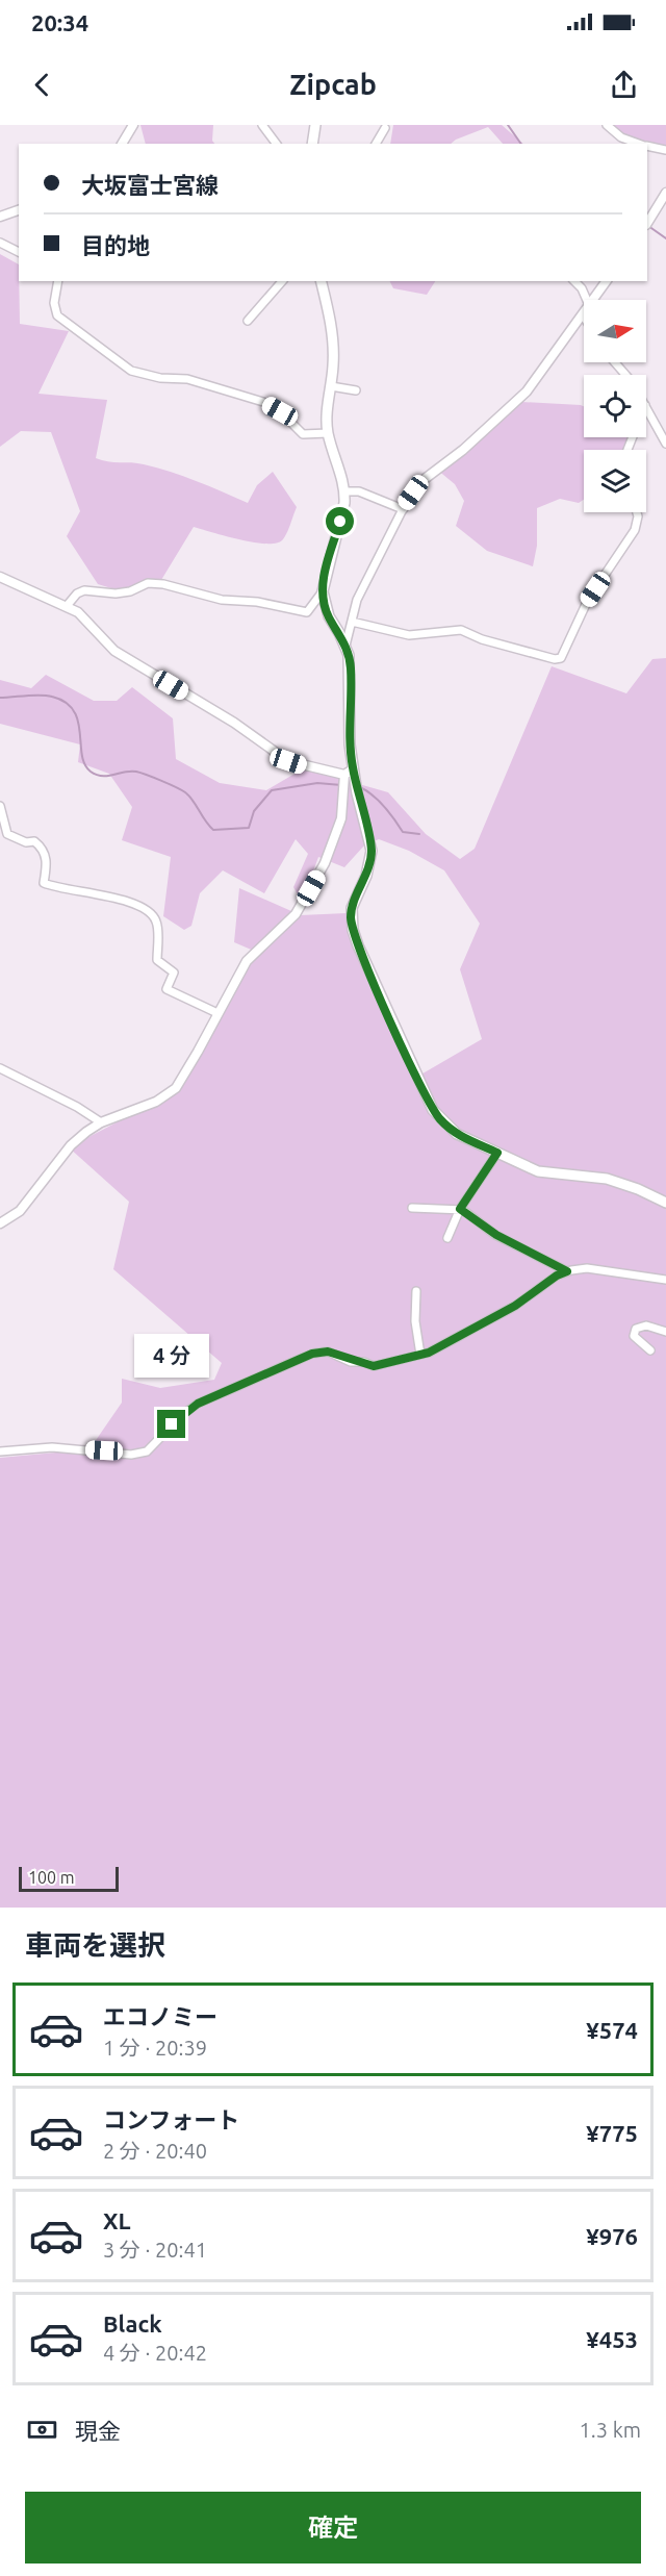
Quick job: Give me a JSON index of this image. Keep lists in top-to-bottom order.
{
  "scale_bar": "100 m",
  "north": "right",
  "page": {
    "status": "20:34",
    "header": "Zipcab",
    "banner": ["大坂富士宮線", "目的地"],
    "bubble": "4 分",
    "scale": "100 m",
    "heading": "車両を選択",
    "list": [
      {
        "name": "エコノミー",
        "note": "1 分 · 20:39",
        "value": "¥574"
      },
      {
        "name": "コンフォート",
        "note": "2 分 · 20:40",
        "value": "¥775"
      },
      {
        "name": "XL",
        "note": "3 分 · 20:41",
        "value": "¥976"
      },
      {
        "name": "Black",
        "note": "4 分 · 20:42",
        "value": "¥453"
      }
    ],
    "pay": ["現金", "1.3 km"],
    "buttons": "確定"
  }
}
